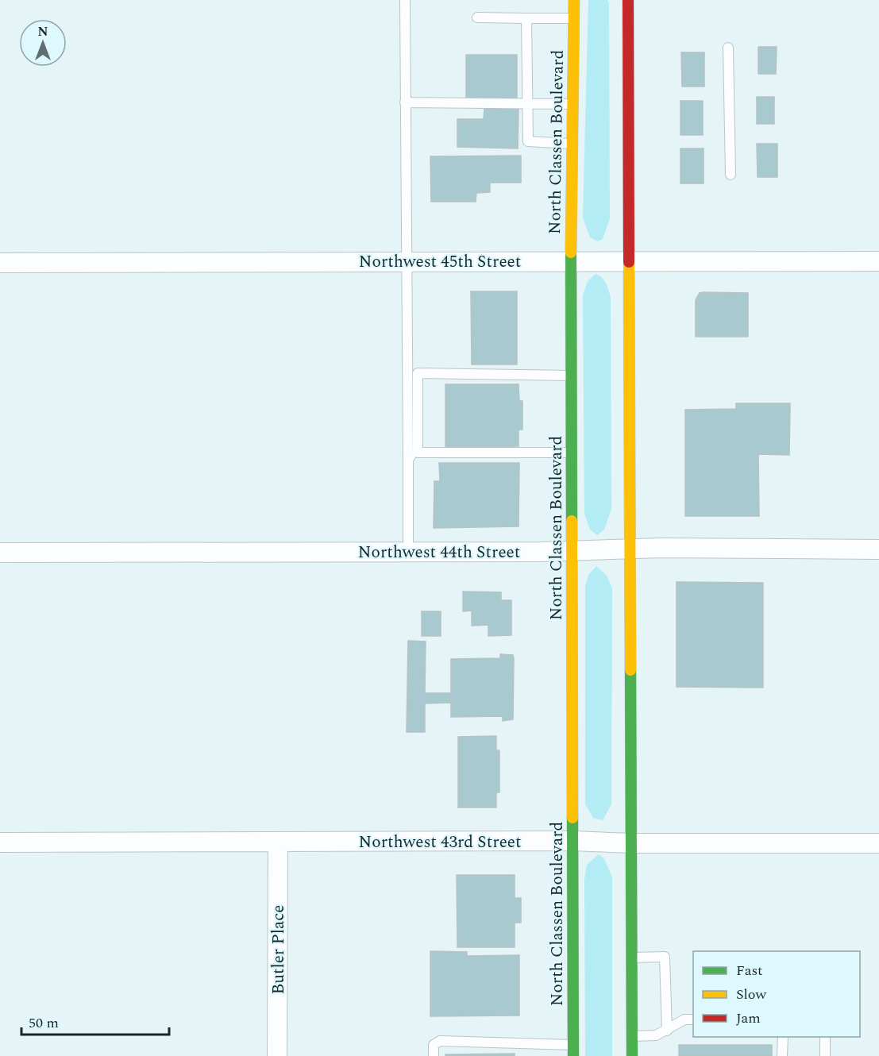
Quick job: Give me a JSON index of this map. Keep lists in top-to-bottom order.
{
  "streets": {
    "main road": ["North Classen Boulevard"],
    "street": [
      "Northwest 45th Street",
      "Northwest 44th Street",
      "Northwest 43rd Street",
      "Butler Place"
    ]
  },
  "crossings": [
    ["North Classen Boulevard", "Northwest 45th Street"],
    ["North Classen Boulevard", "Northwest 44th Street"],
    ["North Classen Boulevard", "Northwest 43rd Street"],
    ["Northwest 43rd Street", "Butler Place"]
  ],
  "legend": ["Fast", "Slow", "Jam"],
  "scale_bar": "50 m",
  "north": "top"
}
